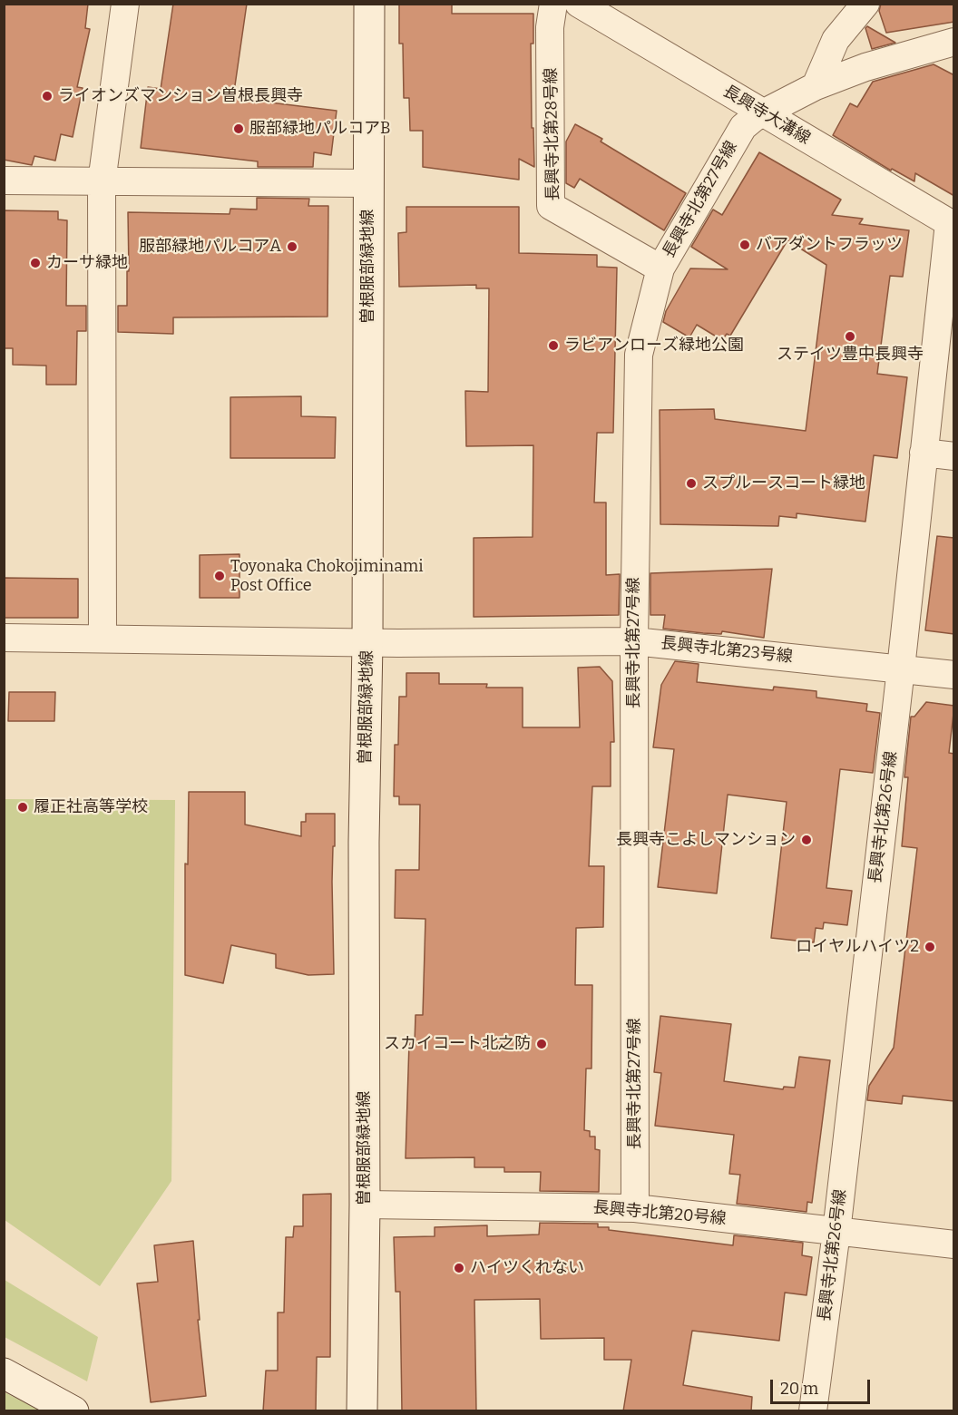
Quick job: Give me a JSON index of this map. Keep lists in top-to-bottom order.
{
  "streets": {
    "street": [
      "長興寺大溝線",
      "長興寺北第28号線",
      "長興寺北第27号線",
      "曽根服部緑地線",
      "長興寺北第23号線",
      "長興寺北第26号線",
      "長興寺北第20号線"
    ]
  },
  "crossings": [
    ["長興寺大溝線", "長興寺北第27号線"],
    ["長興寺大溝線", "長興寺北第26号線"],
    ["長興寺北第28号線", "長興寺北第27号線"],
    ["長興寺北第27号線", "長興寺北第23号線"],
    ["長興寺北第27号線", "長興寺北第20号線"],
    ["曽根服部緑地線", "長興寺北第23号線"],
    ["曽根服部緑地線", "長興寺北第20号線"],
    ["長興寺北第23号線", "長興寺北第26号線"],
    ["長興寺北第26号線", "長興寺北第20号線"]
  ],
  "places": [
    "ライオンズマンション曽根長興寺",
    "服部緑地パルコアB",
    "バアダントフラッツ",
    "服部緑地パルコアA",
    "カーサ緑地",
    "ステイツ豊中長興寺",
    "ラビアンローズ緑地公園",
    "スプルースコート緑地",
    "Toyonaka Chokojiminami Post Office",
    "履正社高等学校",
    "長興寺こよしマンション",
    "ロイヤルハイツ2",
    "スカイコート北之防",
    "ハイツくれない"
  ],
  "scale_bar": "20 m"
}
